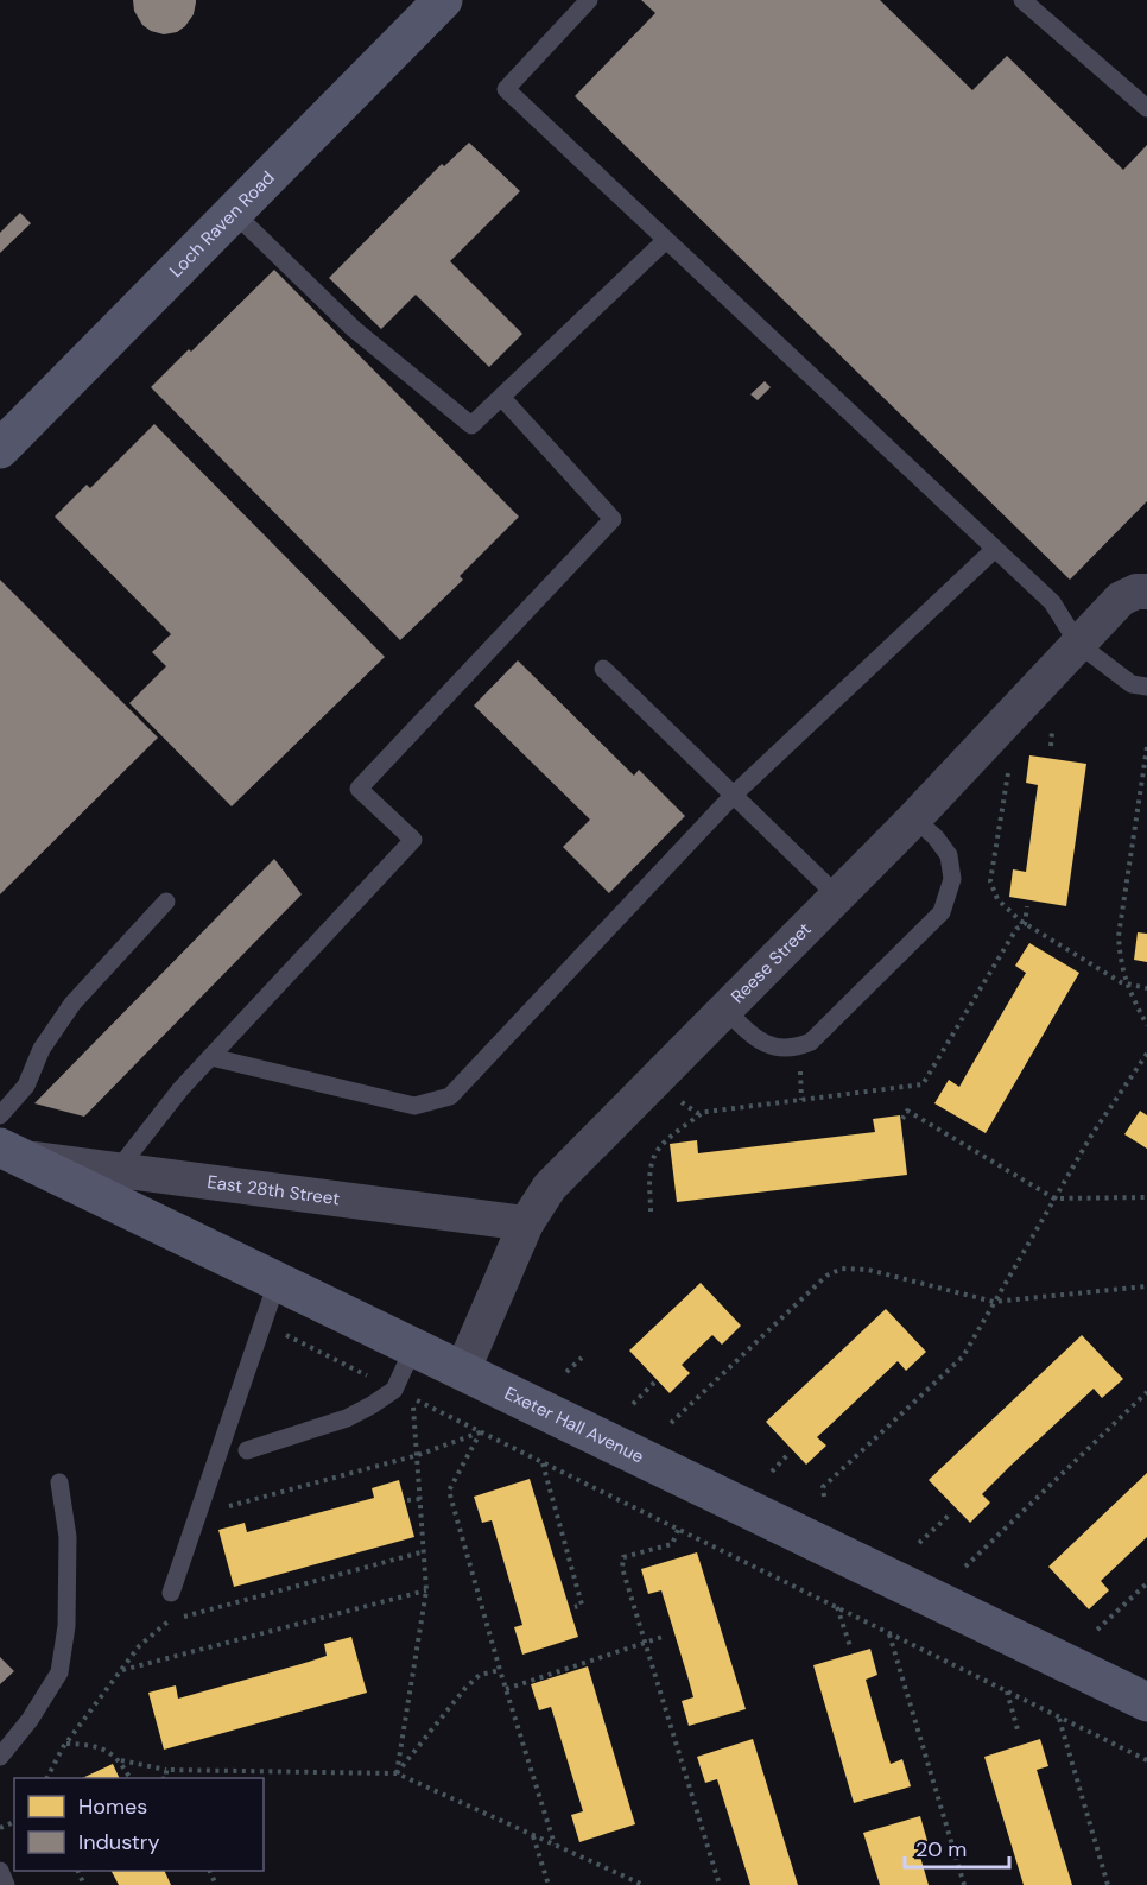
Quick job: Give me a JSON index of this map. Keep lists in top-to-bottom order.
{
  "streets": {
    "street": [
      "Loch Raven Road",
      "Reese Street",
      "East 28th Street",
      "Exeter Hall Avenue"
    ]
  },
  "crossings": [
    ["Reese Street", "East 28th Street"],
    ["Reese Street", "Exeter Hall Avenue"],
    ["East 28th Street", "Exeter Hall Avenue"]
  ],
  "legend": ["Homes", "Industry"],
  "scale_bar": "20 m"
}
